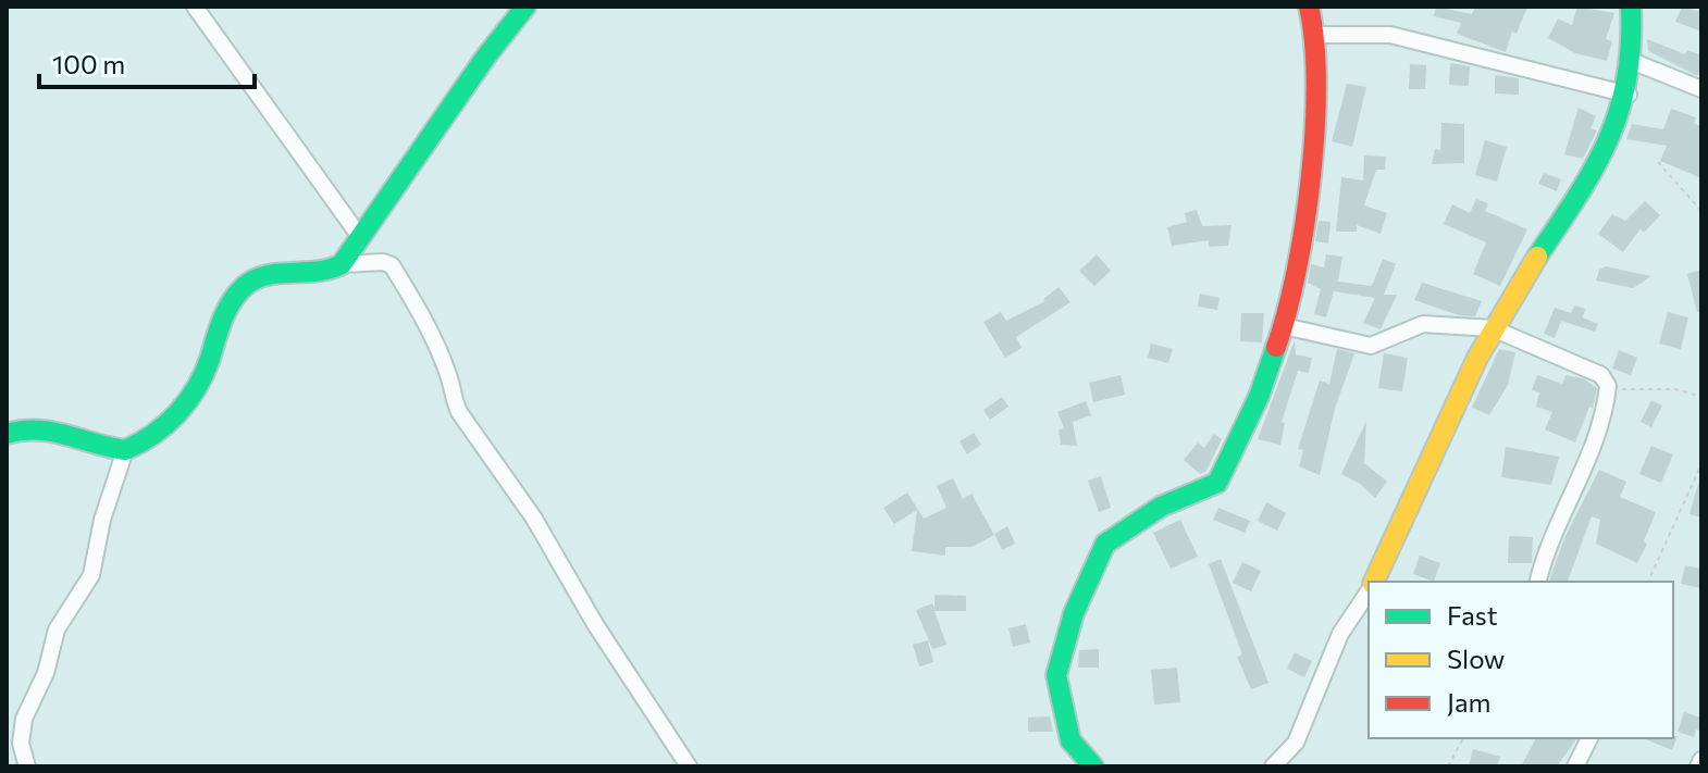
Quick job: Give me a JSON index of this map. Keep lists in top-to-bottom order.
{
  "legend": ["Fast", "Slow", "Jam"],
  "scale_bar": "100 m"
}
